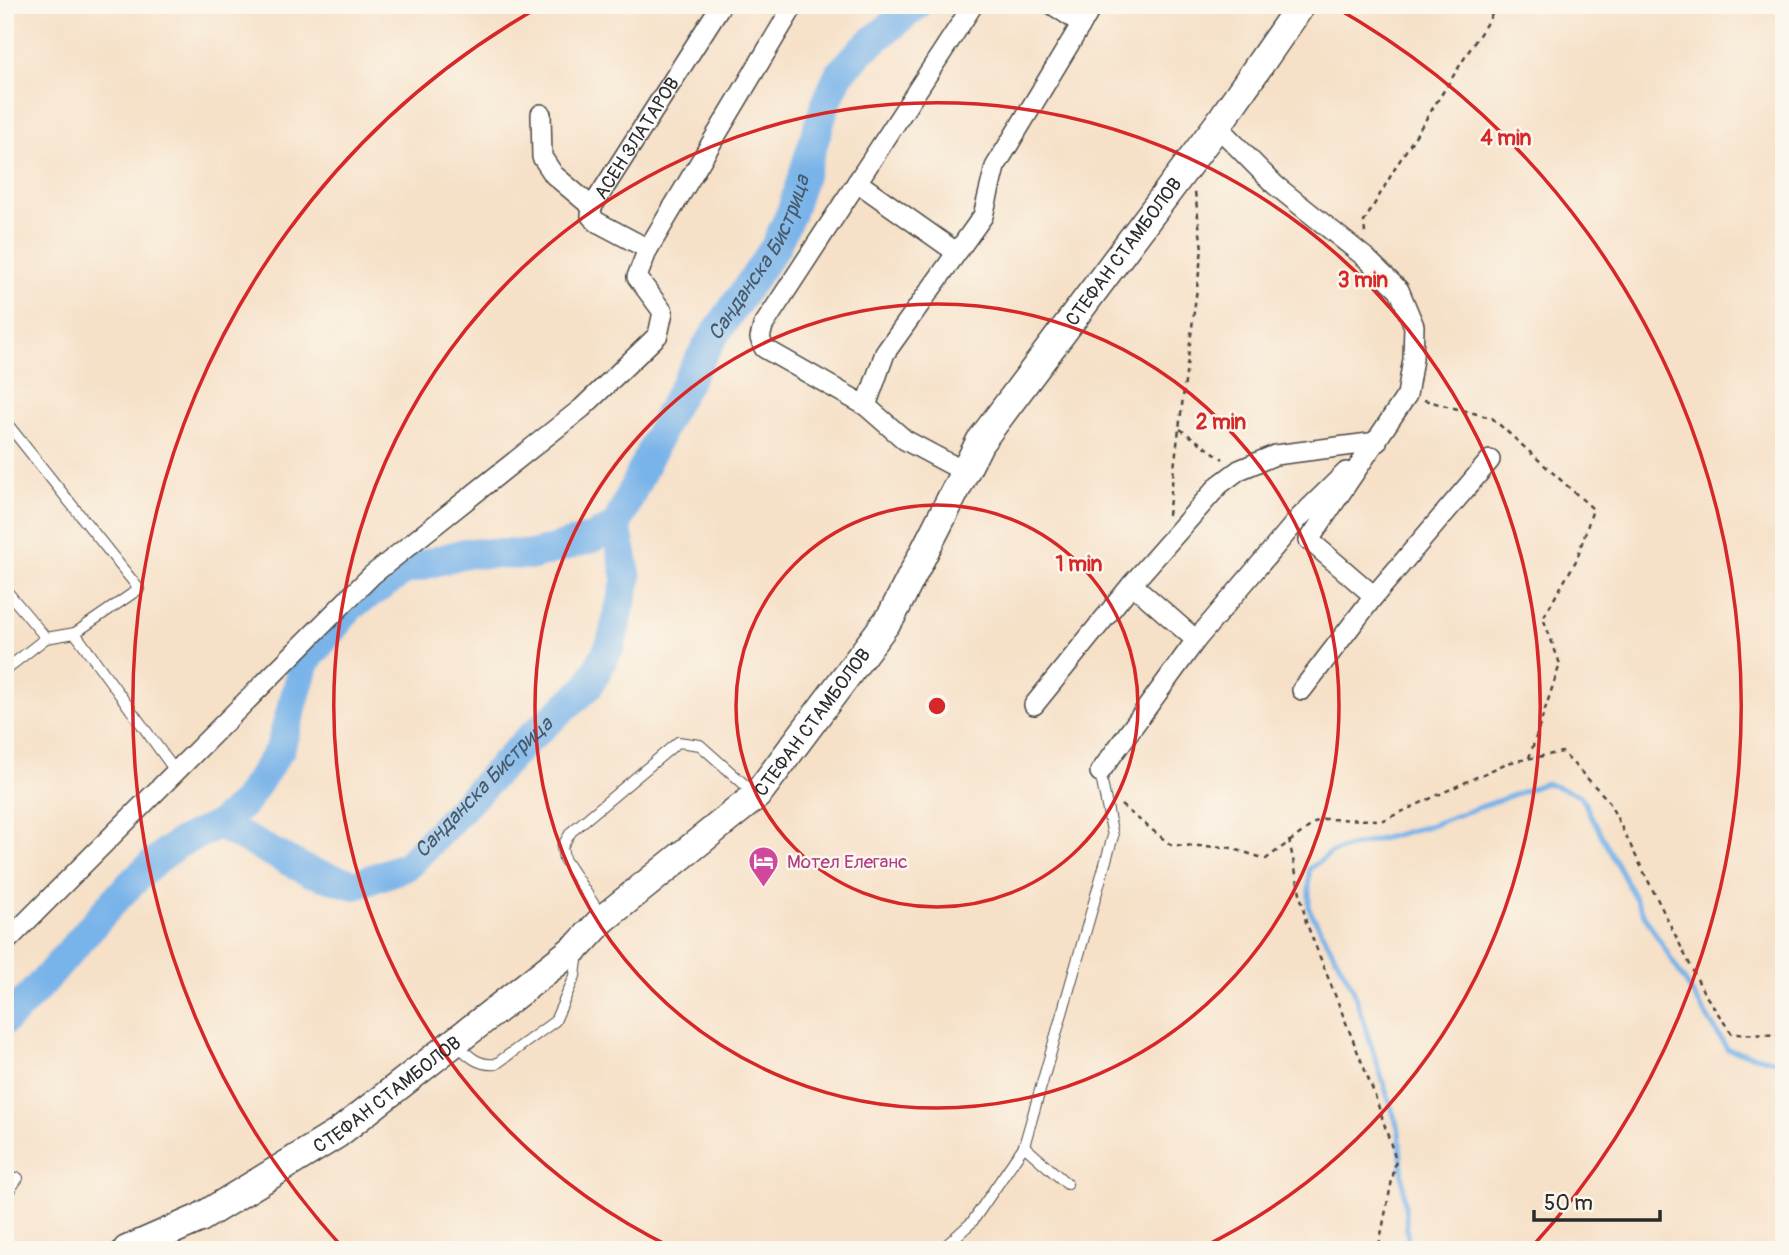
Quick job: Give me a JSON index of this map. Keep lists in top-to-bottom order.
{
  "streets": {
    "street": ["АСЕН ЗЛАТАРОВ", "СТЕФАН СТАМБОЛОВ"]
  },
  "water": ["Санданска Бистрица"],
  "places": {
    "hotel": ["Мотел Елеганс"]
  },
  "scale_bar": "50 m",
  "rings": [
    "4 min",
    "3 min",
    "2 min",
    "1 min"
  ]
}
